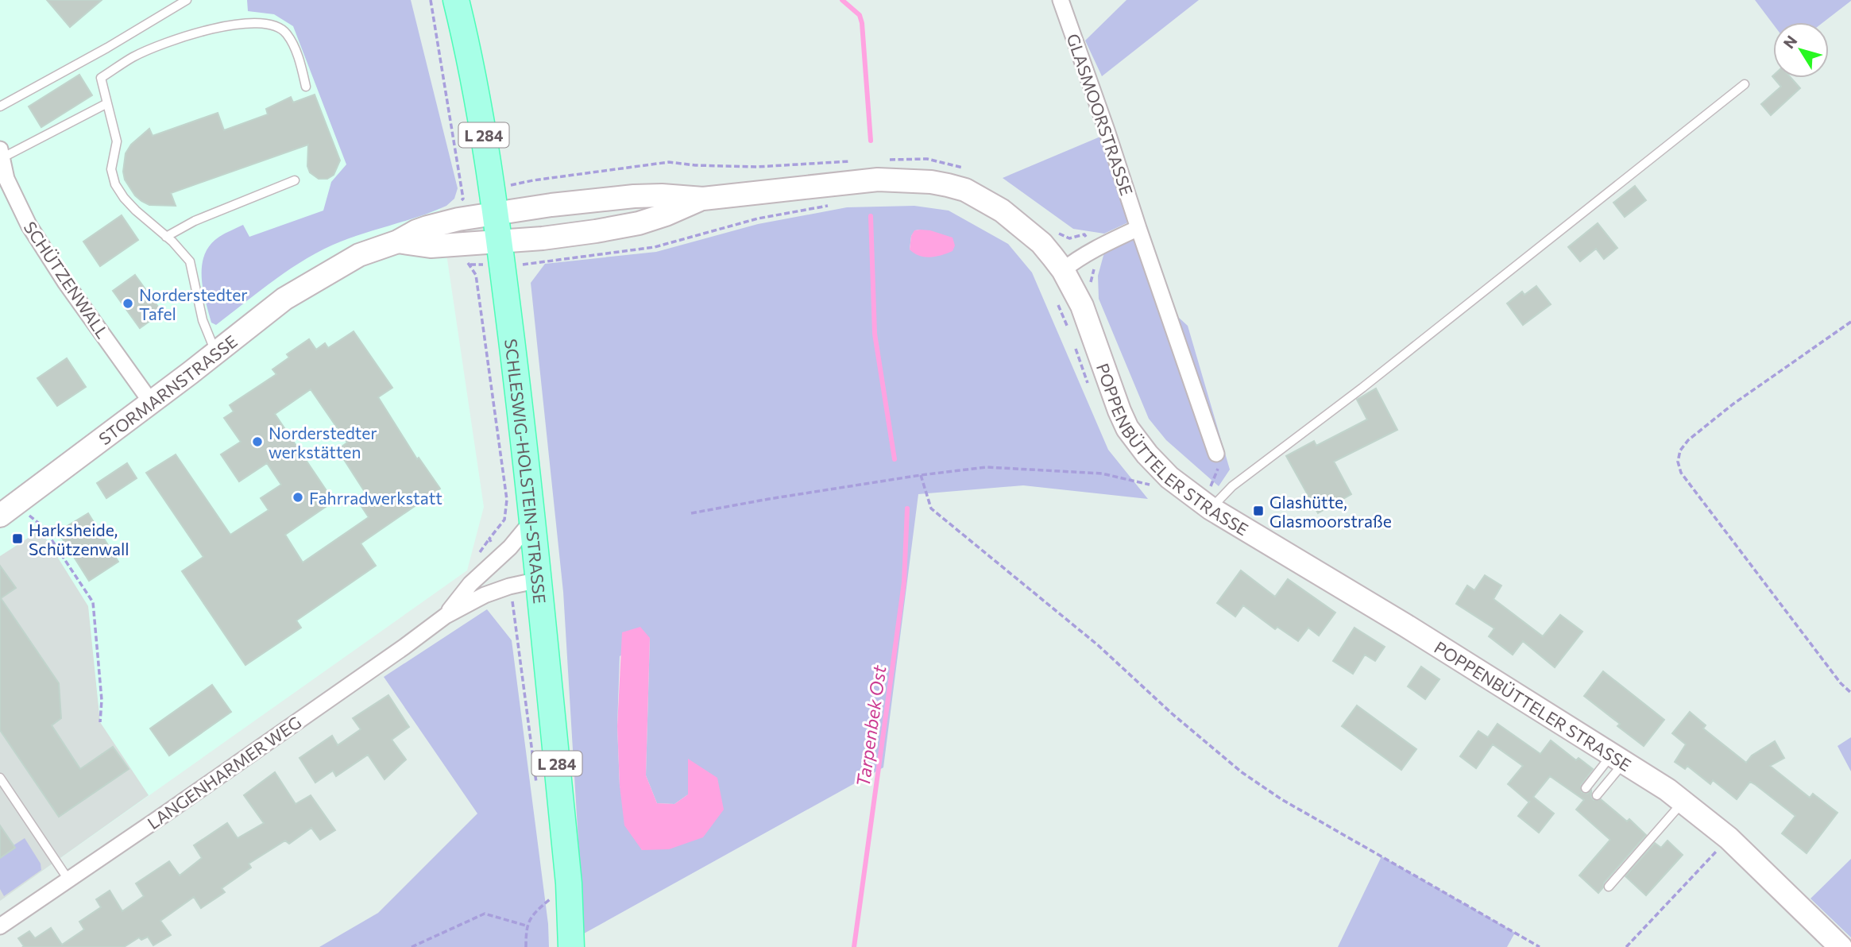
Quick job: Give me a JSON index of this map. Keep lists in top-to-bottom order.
{
  "streets": {
    "main road": [
      "L 284",
      "STORMARNSTRASSE",
      "POPPENBÜTTELER STRASSE",
      "SCHLESWIG-HOLSTEIN-STRASSE"
    ],
    "street": ["GLASMOORSTRASSE", "SCHÜTZENWALL", "LANGENHARMER WEG"]
  },
  "crossings": [
    ["SCHÜTZENWALL", "STORMARNSTRASSE"],
    ["STORMARNSTRASSE", "POPPENBÜTTELER STRASSE"],
    ["STORMARNSTRASSE", "SCHLESWIG-HOLSTEIN-STRASSE"],
    ["POPPENBÜTTELER STRASSE", "SCHLESWIG-HOLSTEIN-STRASSE"],
    ["SCHLESWIG-HOLSTEIN-STRASSE", "LANGENHARMER WEG"]
  ],
  "water": ["Tarpenbek Ost"],
  "places": {
    "other": ["Norderstedter Tafel", "Norderstedter werkstätten", "Fahrradwerkstatt"],
    "transit": ["Glashütte, Glasmoorstraße", "Harksheide, Schützenwall"]
  },
  "north": "top left"
}
